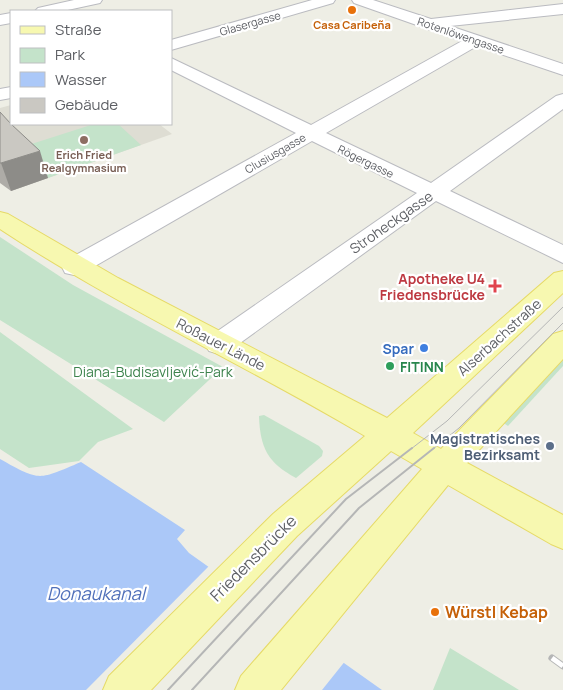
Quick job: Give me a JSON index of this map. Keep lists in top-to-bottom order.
{
  "streets": {
    "main road": ["Alserbachstraße", "Roßauer Lände", "Friedensbrücke"],
    "street": [
      "Glasergasse",
      "Rotenlöwengasse",
      "Clusiusgasse",
      "Rögergasse",
      "Stroheckgasse"
    ]
  },
  "crossings": [
    ["Rotenlöwengasse", "Clusiusgasse"],
    ["Clusiusgasse", "Rögergasse"],
    ["Clusiusgasse", "Roßauer Lände"],
    ["Rögergasse", "Stroheckgasse"],
    ["Stroheckgasse", "Roßauer Lände"],
    ["Alserbachstraße", "Roßauer Lände"],
    ["Alserbachstraße", "Friedensbrücke"],
    ["Roßauer Lände", "Friedensbrücke"]
  ],
  "water": ["Donaukanal"],
  "parks": ["Diana-Budisavljević-Park"],
  "places": {
    "other": [
      "Casa Caribeña",
      "Erich Fried Realgymnasium",
      "Spar",
      "FITINN",
      "Magistratisches Bezirksamt",
      "Würstl Kebap"
    ],
    "health": ["Apotheke U4 Friedensbrücke"]
  },
  "legend": [
    "Straße",
    "Park",
    "Wasser",
    "Gebäude"
  ]
}
